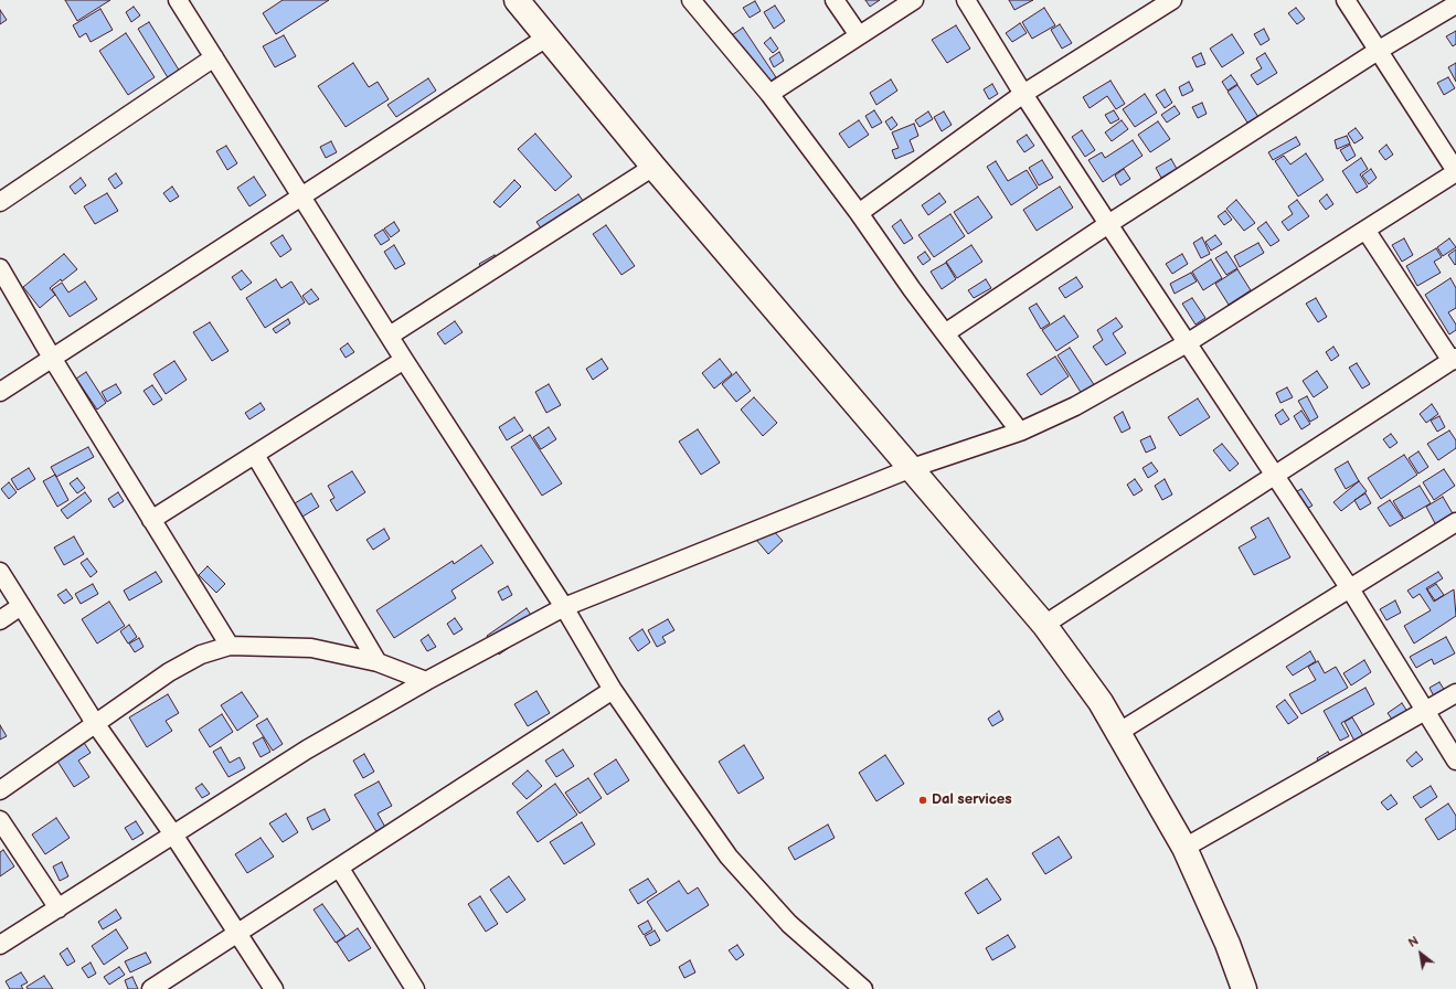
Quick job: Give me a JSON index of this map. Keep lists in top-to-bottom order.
{
  "places": ["Dal services"],
  "north": "top left"
}
